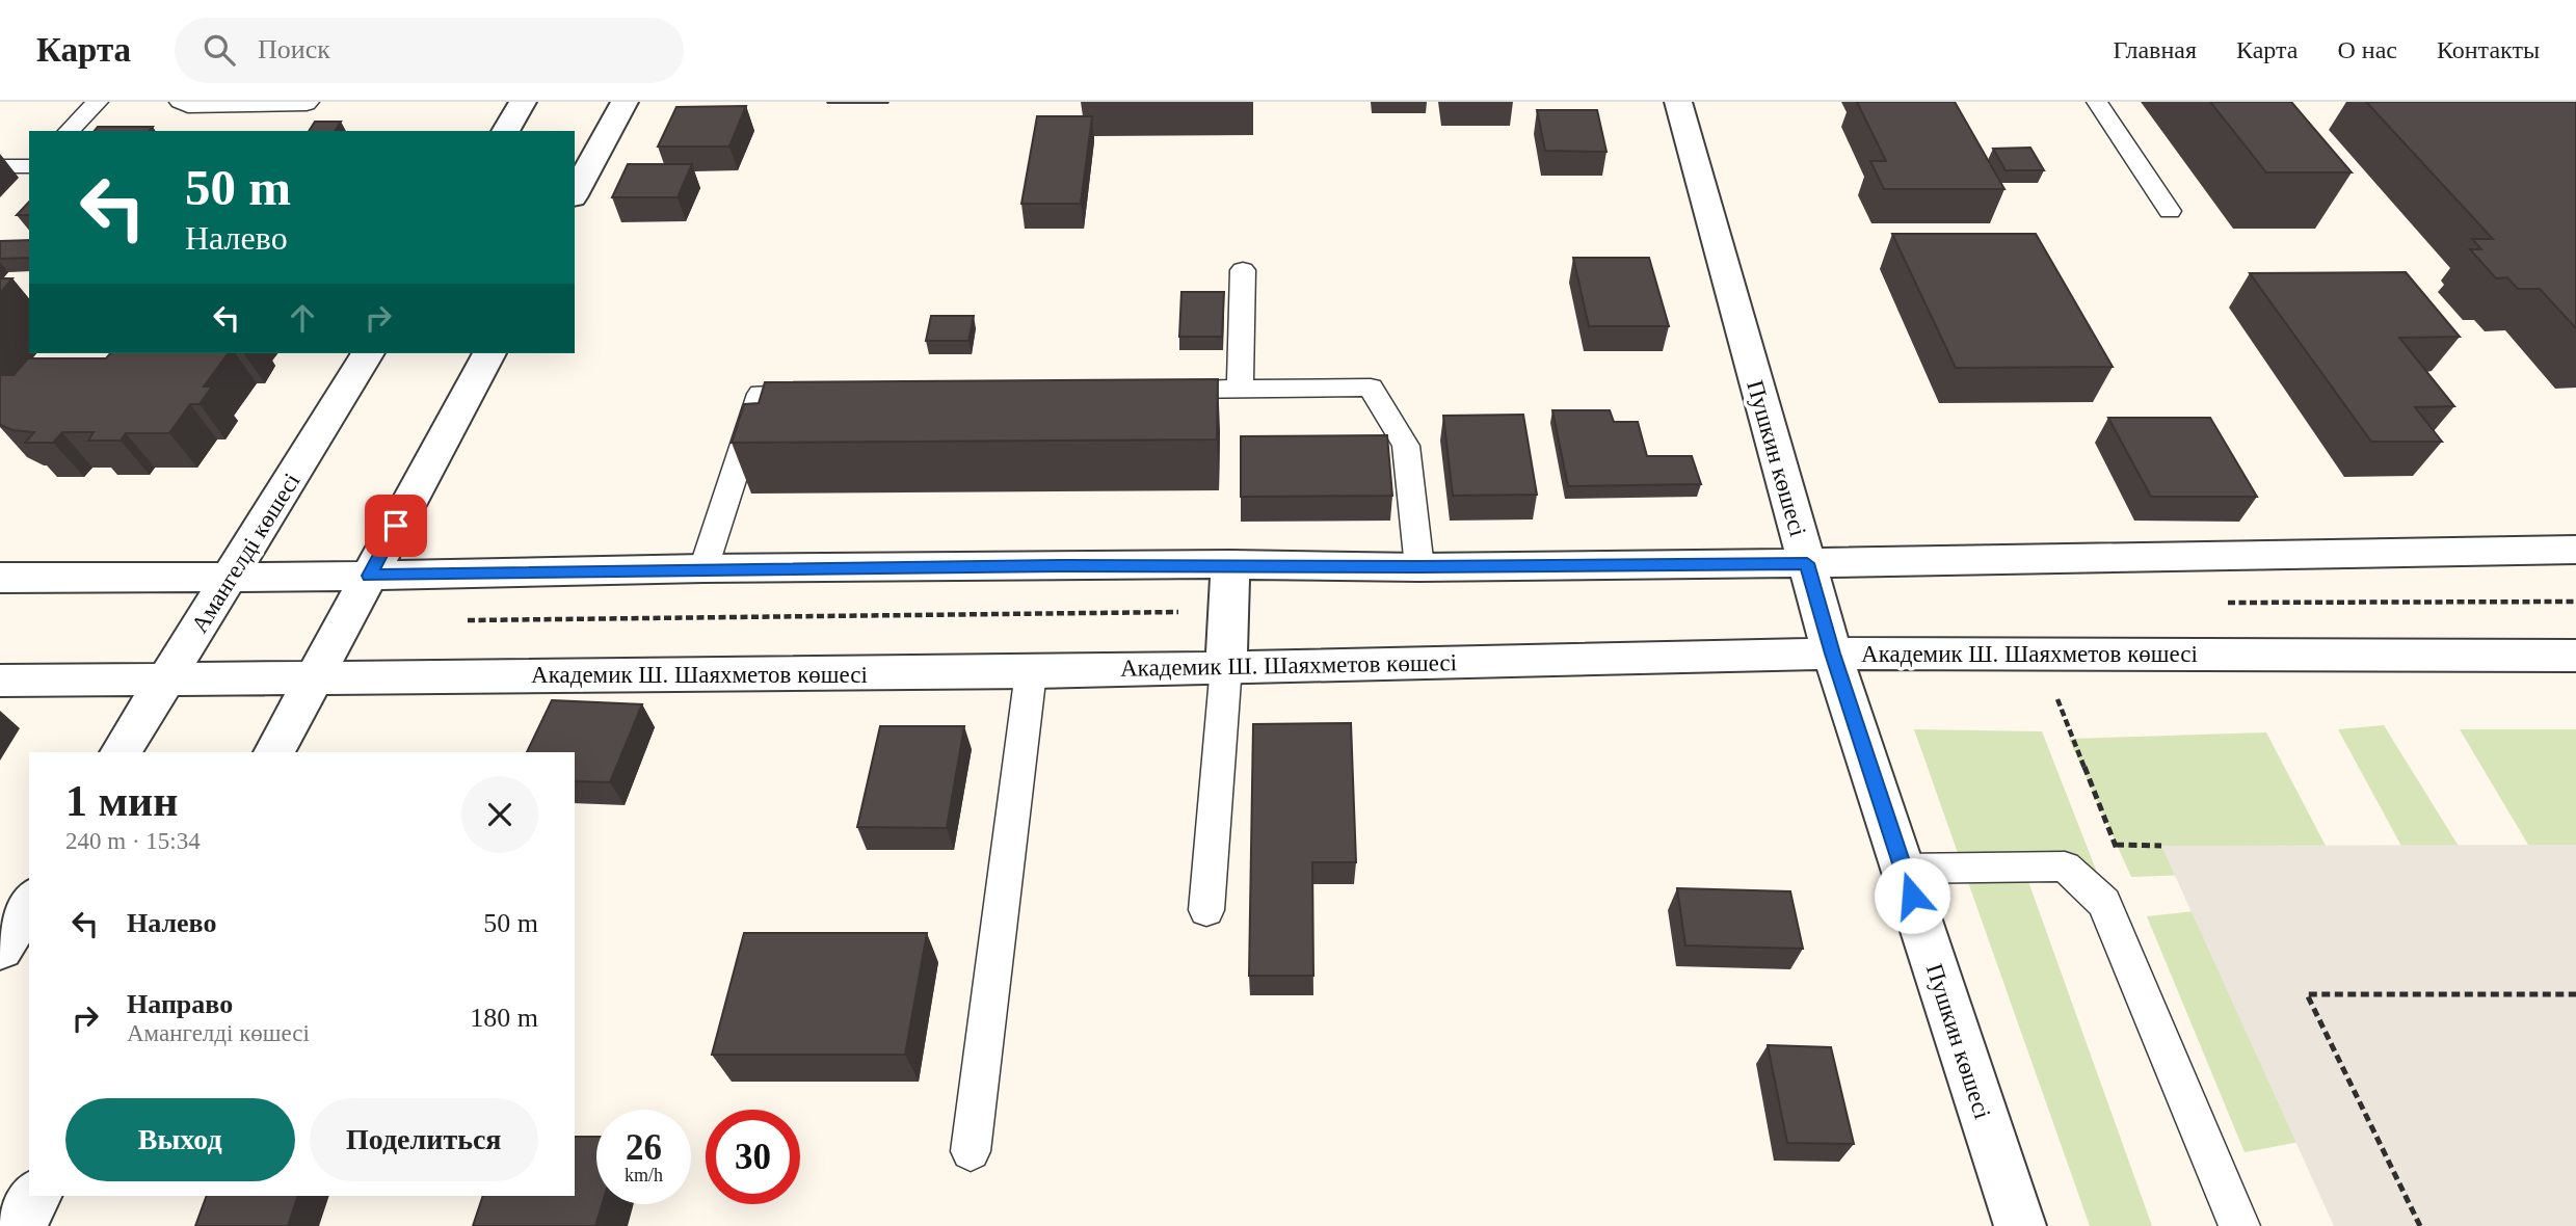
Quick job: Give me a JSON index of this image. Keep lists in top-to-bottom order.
{
  "streets": {
    "street": ["Пушкин көшесі", "Амангелді көшесі", "Академик Ш. Шаяхметов көшесі"]
  },
  "crossings": [
    ["Пушкин көшесі", "Академик Ш. Шаяхметов көшесі"],
    ["Амангелді көшесі", "Академик Ш. Шаяхметов көшесі"]
  ],
  "page": {
    "header": "Карта",
    "search": "Поиск",
    "nav": [
      "Главная",
      "Карта",
      "О нас",
      "Контакты"
    ],
    "turn": ["50 m", "Налево"],
    "heading": ["1 мин", "240 m · 15:34"],
    "list": [
      {
        "name": "Налево",
        "value": "50 m"
      },
      {
        "name": "Направо",
        "note": "Амангелді көшесі",
        "value": "180 m"
      }
    ],
    "buttons": ["Выход", "Поделиться"],
    "speed": "26 km/h",
    "limit": "30"
  }
}
